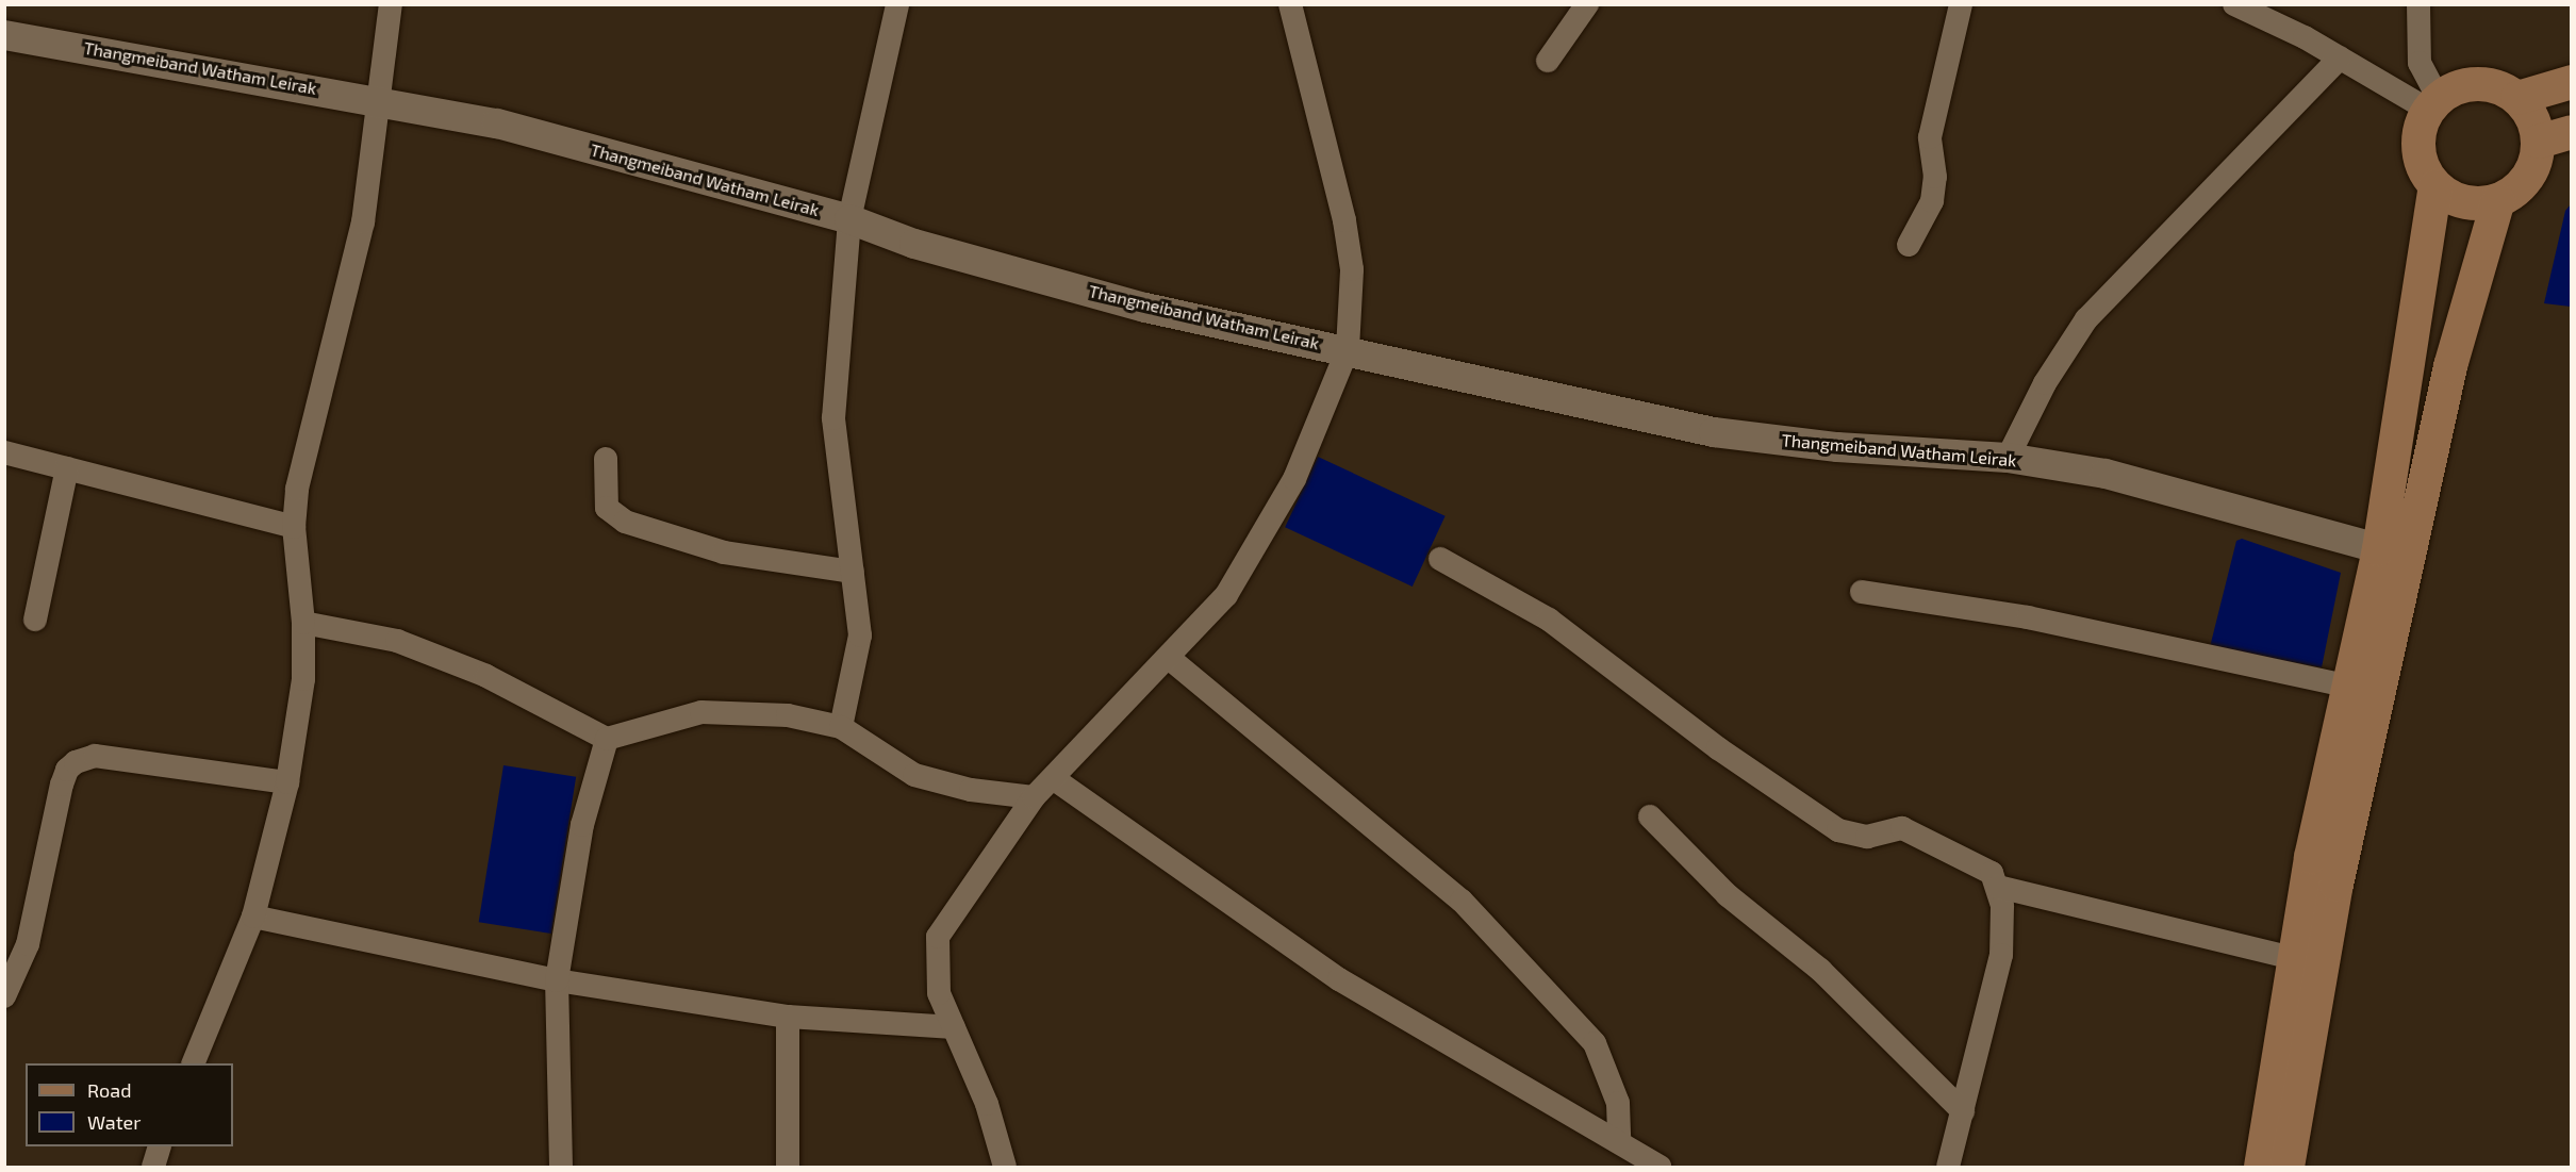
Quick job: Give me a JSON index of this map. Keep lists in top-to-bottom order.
{
  "streets": {
    "street": ["Thangmeiband Watham Leirak"]
  },
  "legend": ["Road", "Water"]
}
